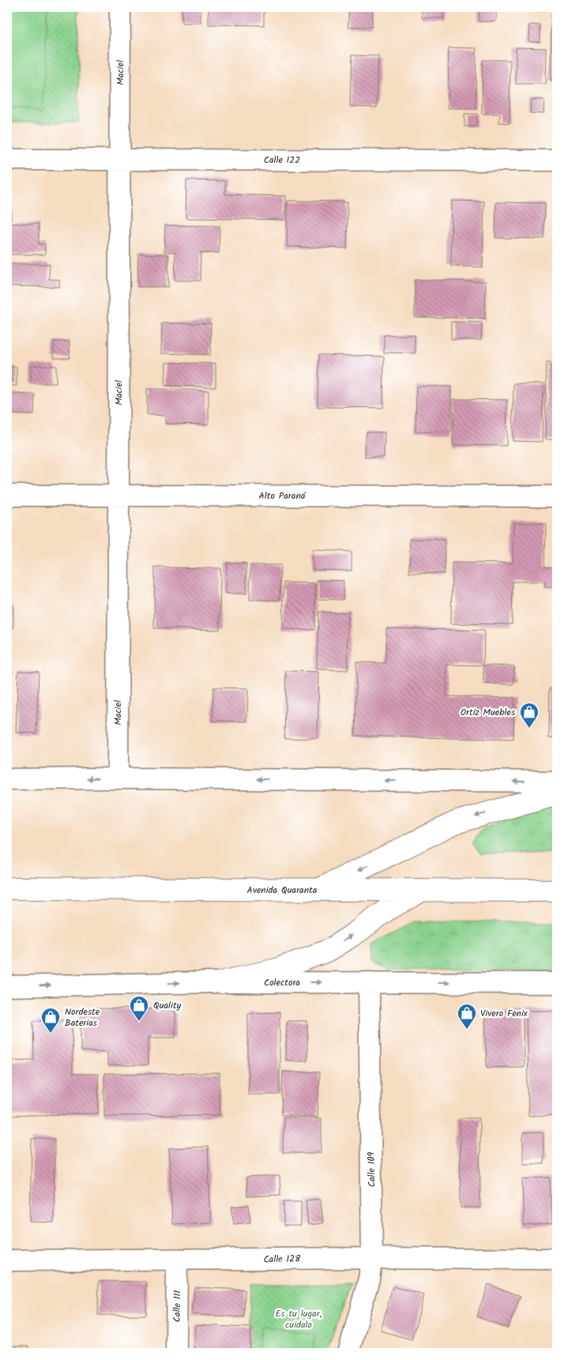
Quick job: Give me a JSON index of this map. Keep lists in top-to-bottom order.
{
  "streets": {
    "highway": ["Avenida Quaranta"],
    "street": [
      "Maciel",
      "Calle 122",
      "Alto Paraná",
      "Colectora",
      "Calle 109",
      "Calle 128",
      "Calle 111"
    ]
  },
  "crossings": [
    ["Maciel", "Calle 122"],
    ["Maciel", "Alto Paraná"],
    ["Colectora", "Calle 109"],
    ["Calle 109", "Calle 128"],
    ["Calle 128", "Calle 111"]
  ],
  "one_way": ["Colectora"],
  "parks": ["Es tu lugar, cuidalo"],
  "places": {
    "shop": [
      "Ortiz Muebles",
      "Quality",
      "Vivero Fenix",
      "Nordeste Baterias"
    ]
  }
}
